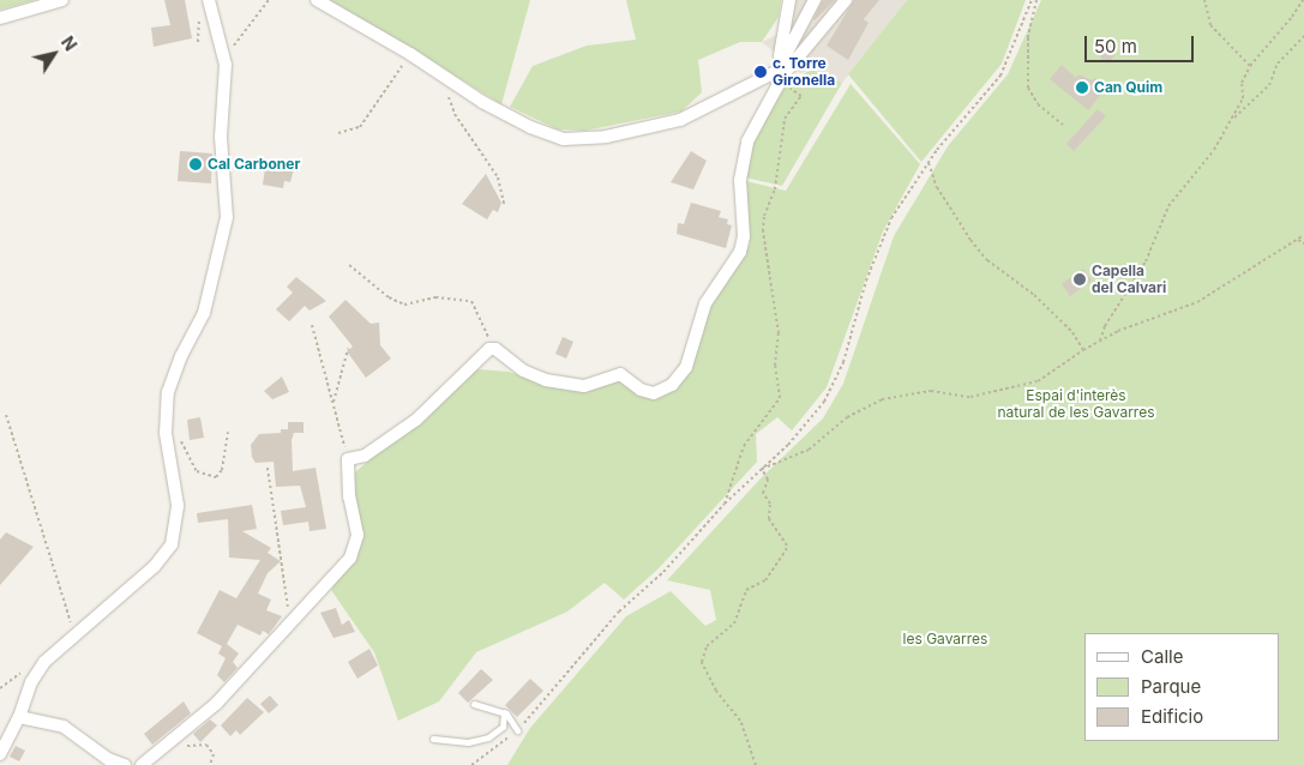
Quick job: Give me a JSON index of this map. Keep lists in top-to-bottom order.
{
  "parks": ["Espai d'interès natural de les Gavarres", "les Gavarres"],
  "places": [
    "c. Torre Gironella",
    "Can Quim",
    "Cal Carboner",
    "Capella del Calvari"
  ],
  "legend": ["Calle", "Parque", "Edificio"],
  "scale_bar": "50 m",
  "north": "top right"
}
